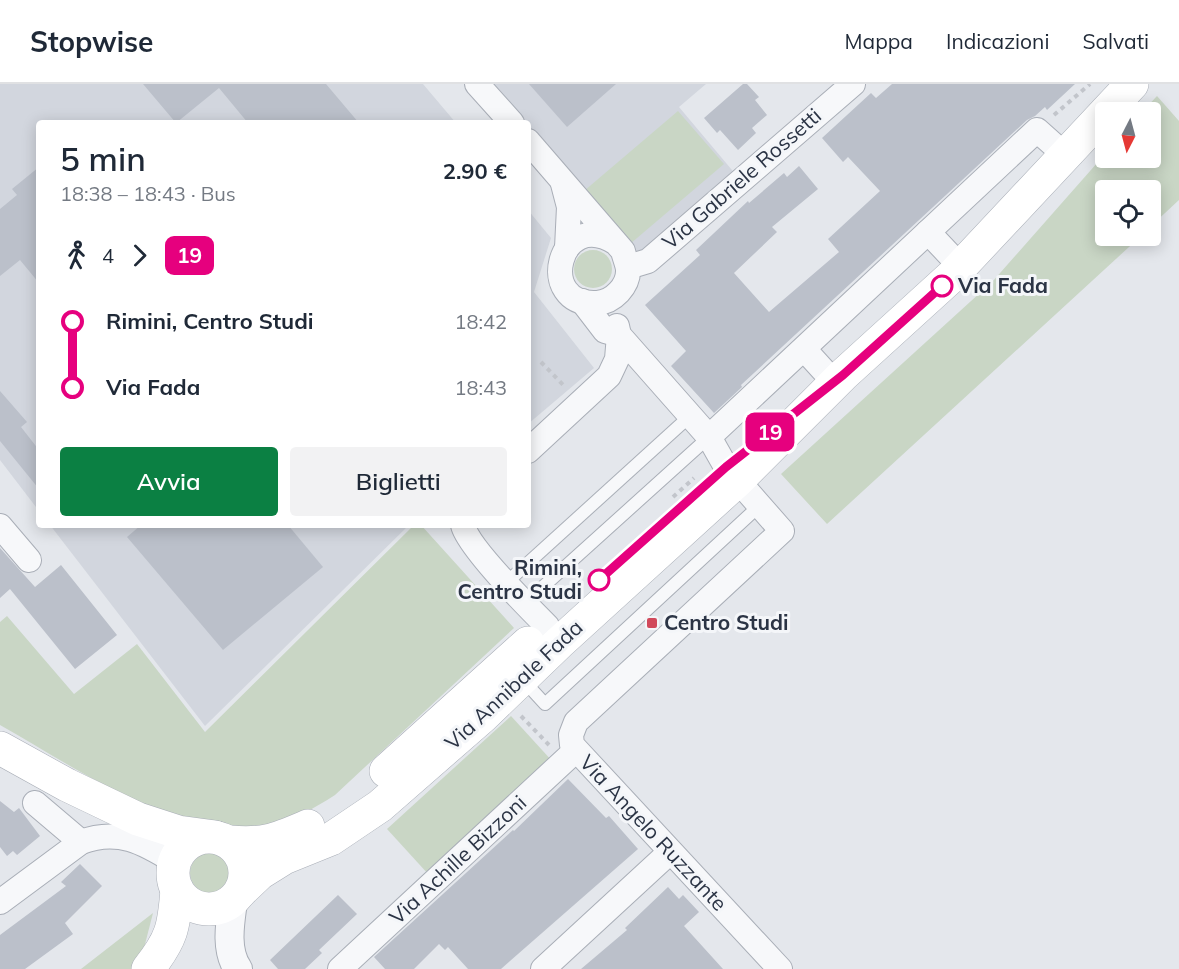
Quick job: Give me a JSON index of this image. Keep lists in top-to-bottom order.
{
  "streets": {
    "main road": ["Via Annibale Fada"],
    "street": ["Via Gabriele Rossetti", "Via Angelo Ruzzante", "Via Achille Bizzoni"]
  },
  "crossings": [
    ["Via Annibale Fada", "Via Angelo Ruzzante"],
    ["Via Angelo Ruzzante", "Via Achille Bizzoni"]
  ],
  "places": {
    "other": ["Via Fada", "Rimini, Centro Studi"],
    "transit": ["Centro Studi"]
  },
  "lines": ["bus line 19"],
  "north": "bottom",
  "page": {
    "header": "Stopwise",
    "nav": ["Mappa", "Indicazioni", "Salvati"],
    "on_map": "19",
    "heading": ["5 min", "18:38 – 18:43 · Bus", "2.90 €"],
    "legs": ["4", "19"],
    "list": [
      {
        "name": "Rimini, Centro Studi",
        "value": "18:42"
      },
      {
        "name": "Via Fada",
        "value": "18:43"
      }
    ],
    "buttons": ["Avvia", "Biglietti"]
  }
}
